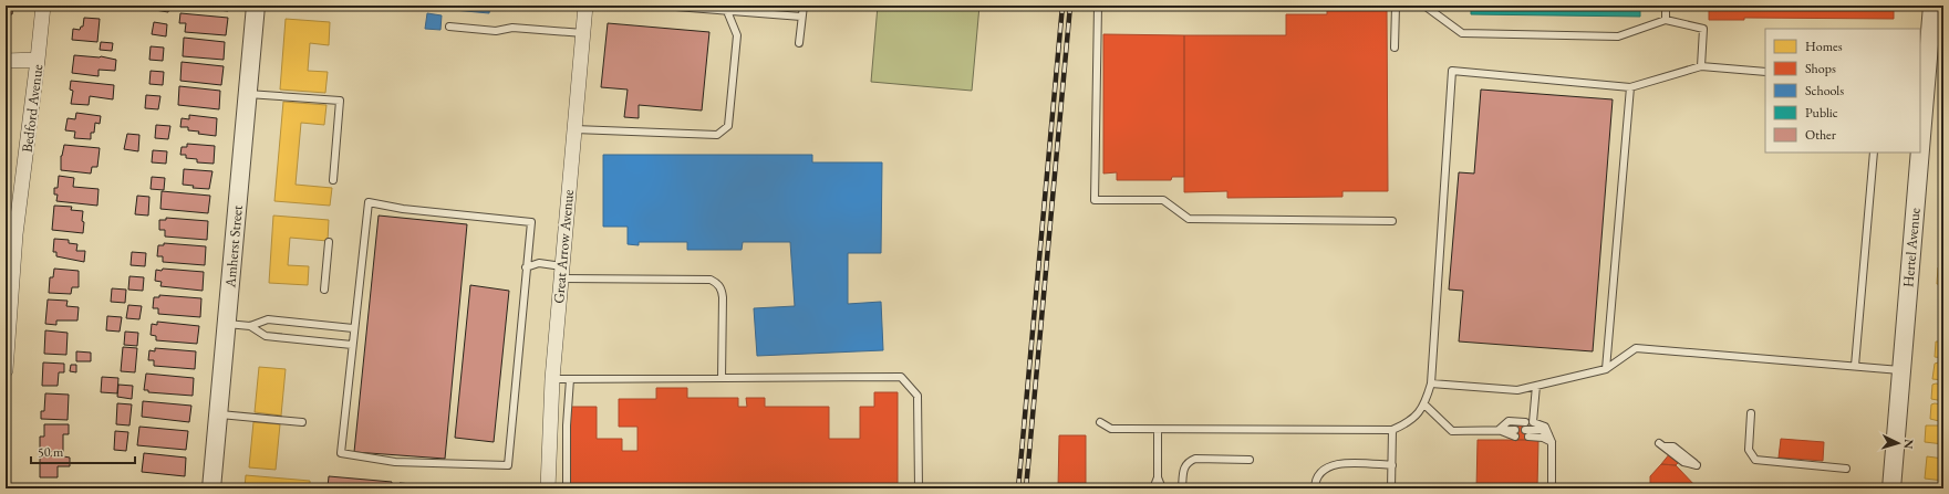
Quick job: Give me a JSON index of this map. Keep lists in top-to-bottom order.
{
  "streets": {
    "street": [
      "Bedford Avenue",
      "Amherst Street",
      "Great Arrow Avenue",
      "Hertel Avenue"
    ]
  },
  "legend": [
    "Homes",
    "Shops",
    "Schools",
    "Public",
    "Other"
  ],
  "scale_bar": "50 m",
  "north": "right"
}
